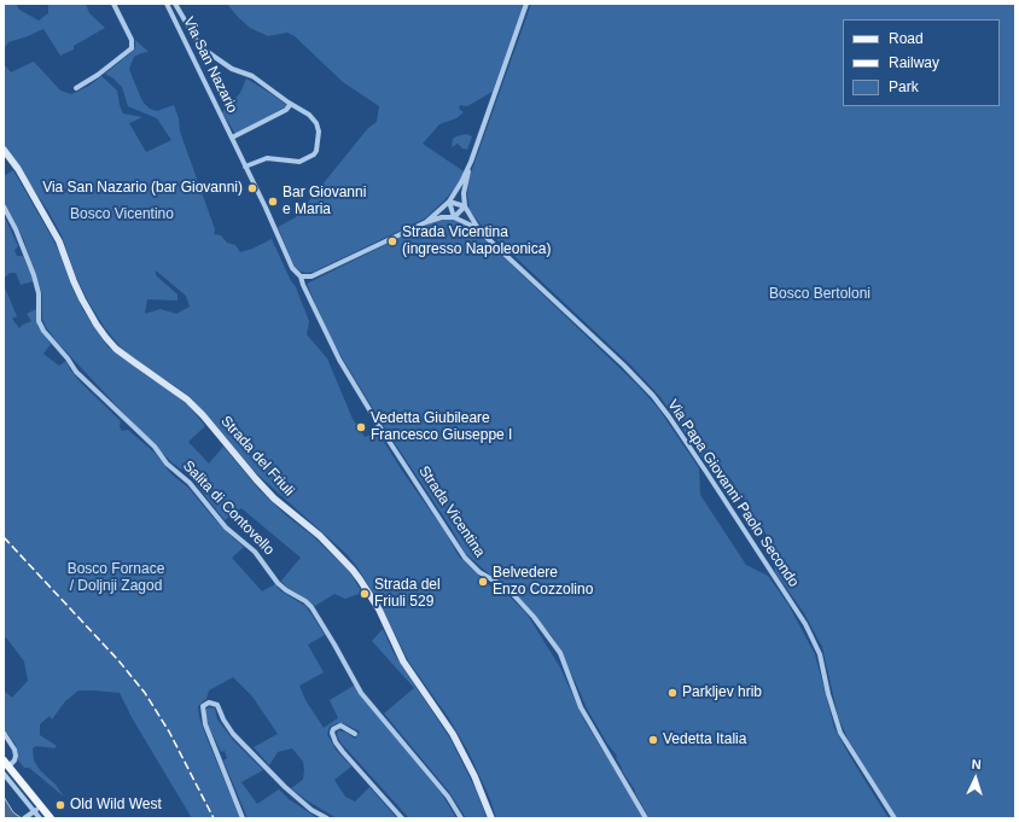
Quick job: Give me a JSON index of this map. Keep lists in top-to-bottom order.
{
  "streets": {
    "main road": ["Strada del Friuli"],
    "street": [
      "Via San Nazario",
      "Via Papa Giovanni Paolo Secondo",
      "Salita di Contovello",
      "Strada Vicentina"
    ]
  },
  "crossings": [
    ["Via San Nazario", "Strada Vicentina"]
  ],
  "parks": ["Bosco Vicentino", "Bosco Bertoloni", "Bosco Fornace / Doljnji Zagod"],
  "places": [
    "Via San Nazario (bar Giovanni)",
    "Bar Giovanni e Maria",
    "Strada Vicentina (ingresso Napoleonica)",
    "Vedetta Giubileare Francesco Giuseppe I",
    "Belvedere Enzo Cozzolino",
    "Strada del Friuli 529",
    "Parkljev hrib",
    "Vedetta Italia",
    "Old Wild West"
  ],
  "legend": ["Road", "Railway", "Park"],
  "north": "top"
}
